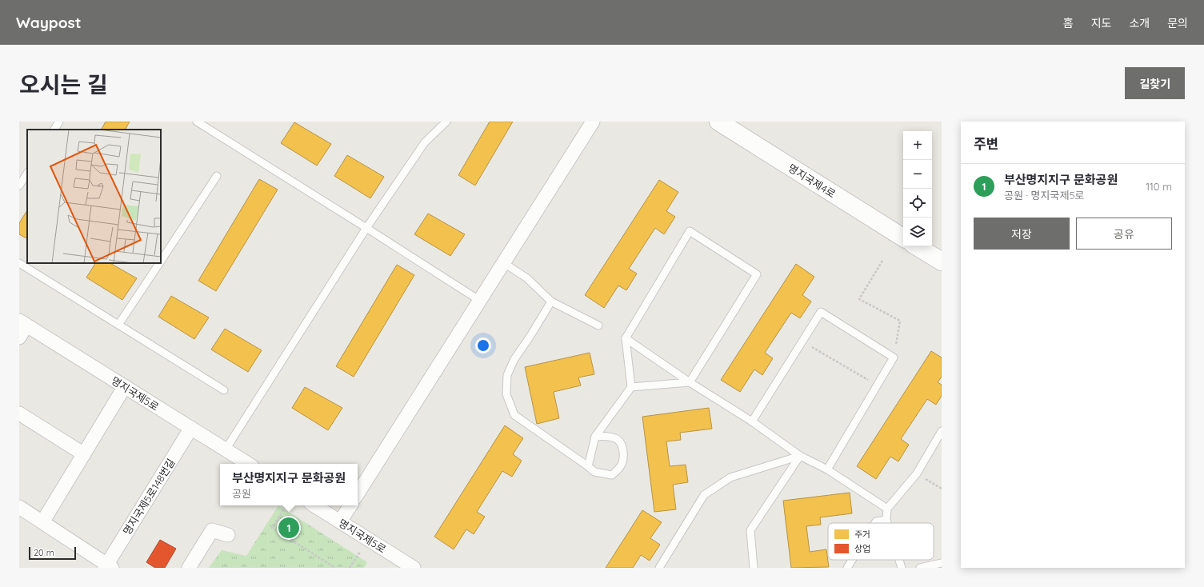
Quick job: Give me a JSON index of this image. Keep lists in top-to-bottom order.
{
  "streets": {
    "main road": ["명지국제4로"],
    "street": ["명지국제5로", "명지국제5로148번길"]
  },
  "crossings": [
    ["명지국제5로", "명지국제5로148번길"]
  ],
  "legend": ["주거", "상업"],
  "scale_bar": "20 m",
  "page": {
    "header": "Waypost",
    "nav": [
      "홈",
      "지도",
      "소개",
      "문의"
    ],
    "title": "오시는 길",
    "buttons": [
      "길찾기",
      ["저장", "공유"]
    ],
    "heading": "주변",
    "map_buttons": ["+", "−"],
    "list": [
      {
        "mark": "1",
        "name": "부산명지지구 문화공원",
        "note": "공원 · 명지국제5로",
        "value": "110 m"
      }
    ],
    "popup": ["부산명지지구 문화공원", "공원"],
    "pins": "1",
    "scale": "20 m"
  }
}
